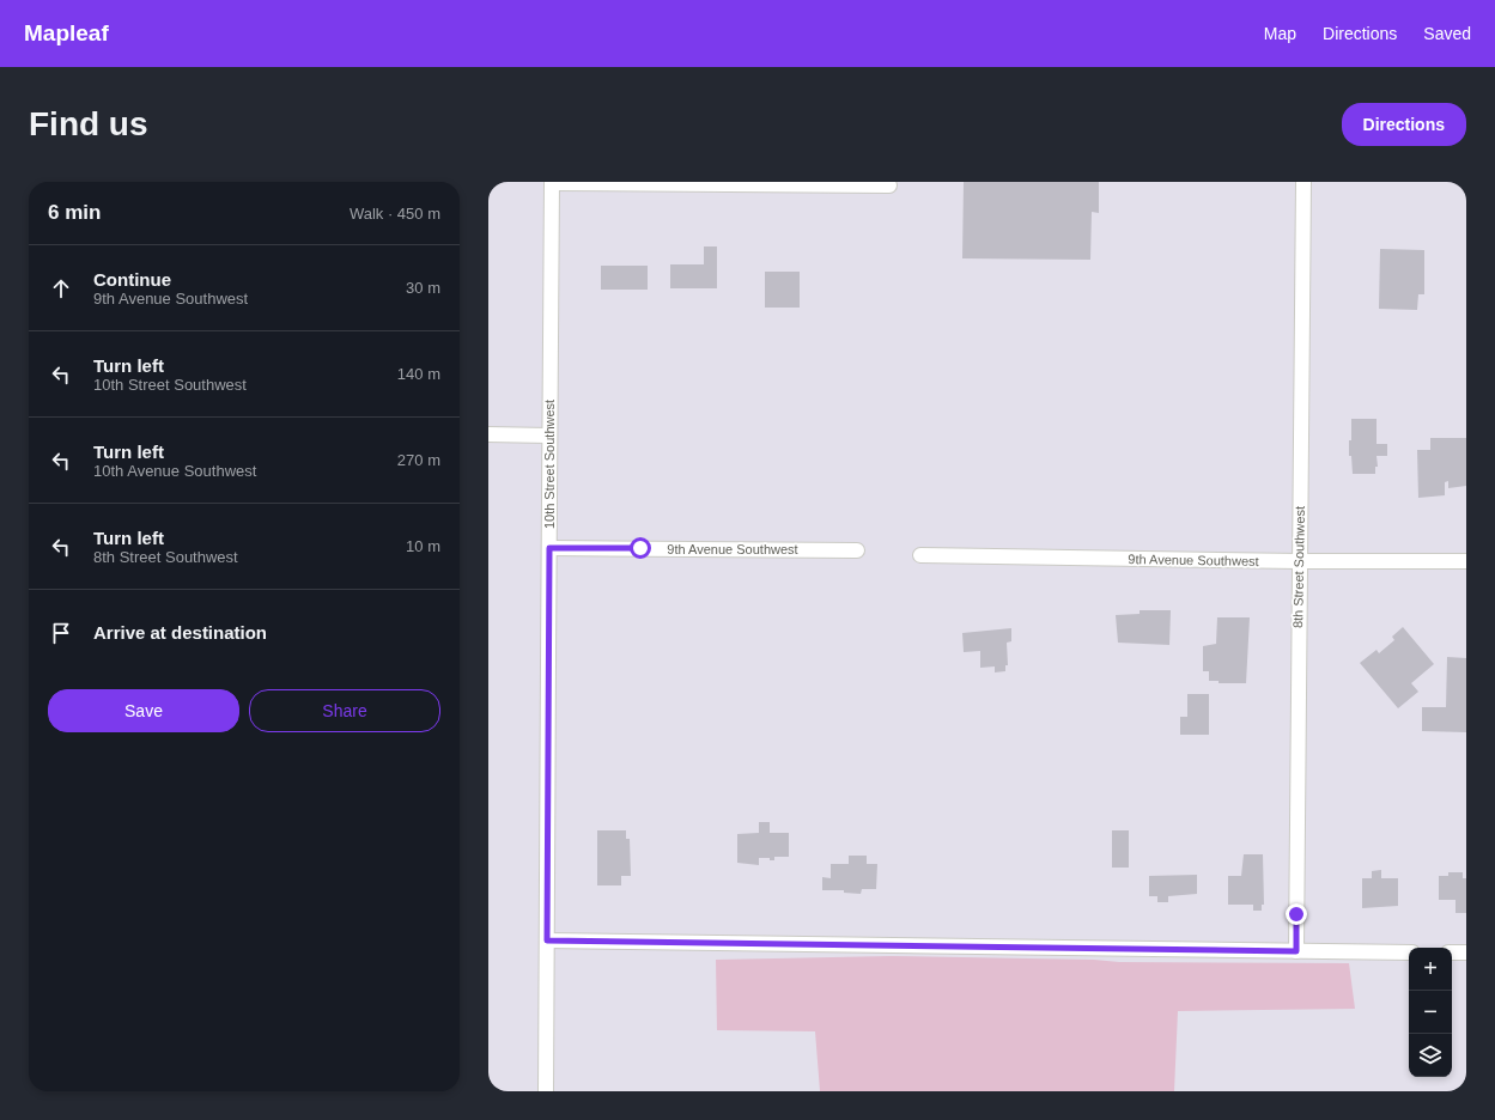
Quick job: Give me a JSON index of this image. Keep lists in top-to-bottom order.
{
  "streets": {
    "street": ["10th Street Southwest", "9th Avenue Southwest", "8th Street Southwest"]
  },
  "crossings": [
    ["10th Street Southwest", "9th Avenue Southwest"],
    ["9th Avenue Southwest", "8th Street Southwest"]
  ],
  "page": {
    "header": "Mapleaf",
    "nav": ["Map", "Directions", "Saved"],
    "buttons": [
      "Directions",
      ["Save", "Share"]
    ],
    "title": "Find us",
    "heading": ["6 min", "Walk · 450 m"],
    "list": [
      ["Continue", "9th Avenue Southwest", "30 m"],
      ["Turn left", "10th Street Southwest", "140 m"],
      ["Turn left", "10th Avenue Southwest", "270 m"],
      ["Turn left", "8th Street Southwest", "10 m"],
      "Arrive at destination"
    ],
    "map_buttons": ["+", "−"]
  }
}
